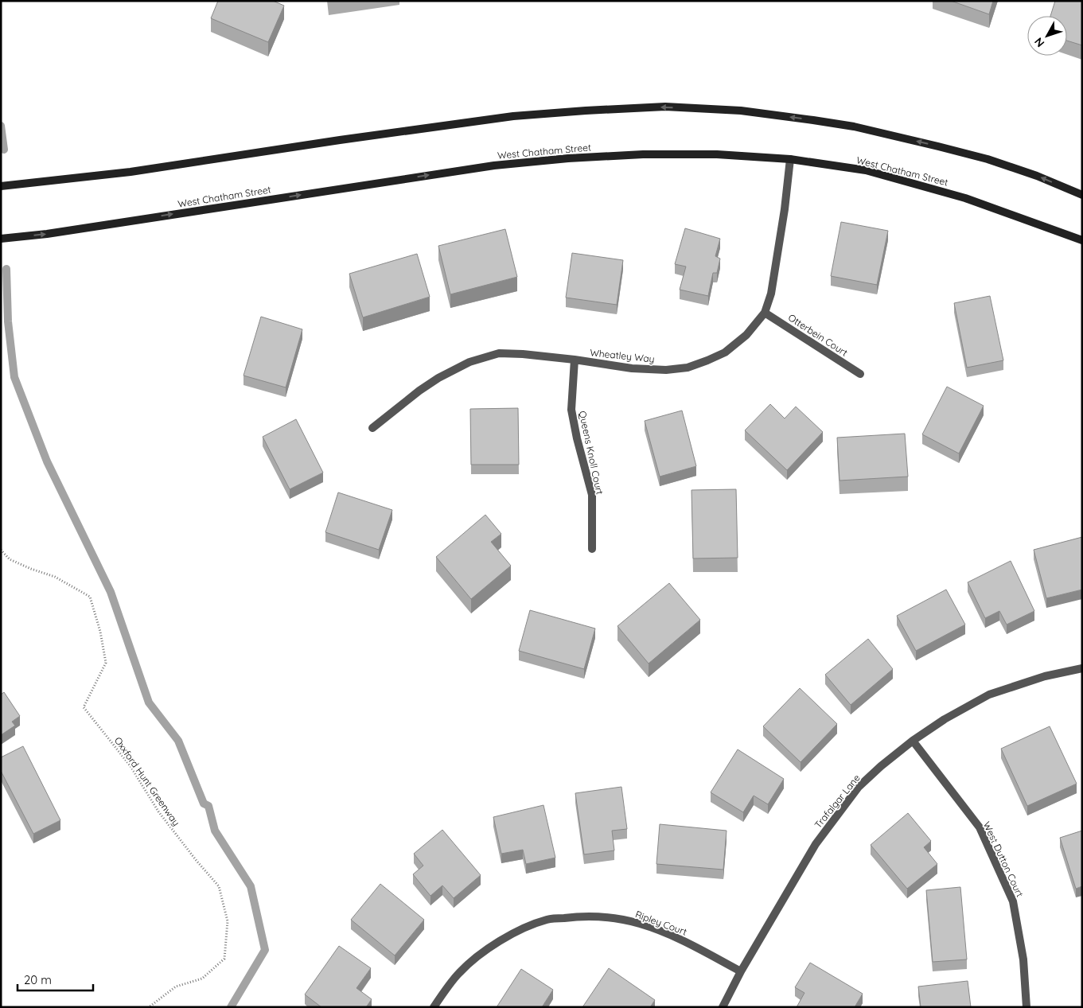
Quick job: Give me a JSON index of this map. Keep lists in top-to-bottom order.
{
  "streets": {
    "street": [
      "West Chatham Street",
      "Otterbein Court",
      "Wheatley Way",
      "Queens Knoll Court",
      "Trafalgar Lane",
      "West Dutton Court",
      "Ripley Court"
    ],
    "path": ["Oxxford Hunt Greenway"]
  },
  "crossings": [
    ["West Chatham Street", "Wheatley Way"],
    ["Otterbein Court", "Wheatley Way"],
    ["Wheatley Way", "Queens Knoll Court"],
    ["Trafalgar Lane", "West Dutton Court"],
    ["Trafalgar Lane", "Ripley Court"]
  ],
  "scale_bar": "20 m",
  "north": "bottom left"
}
